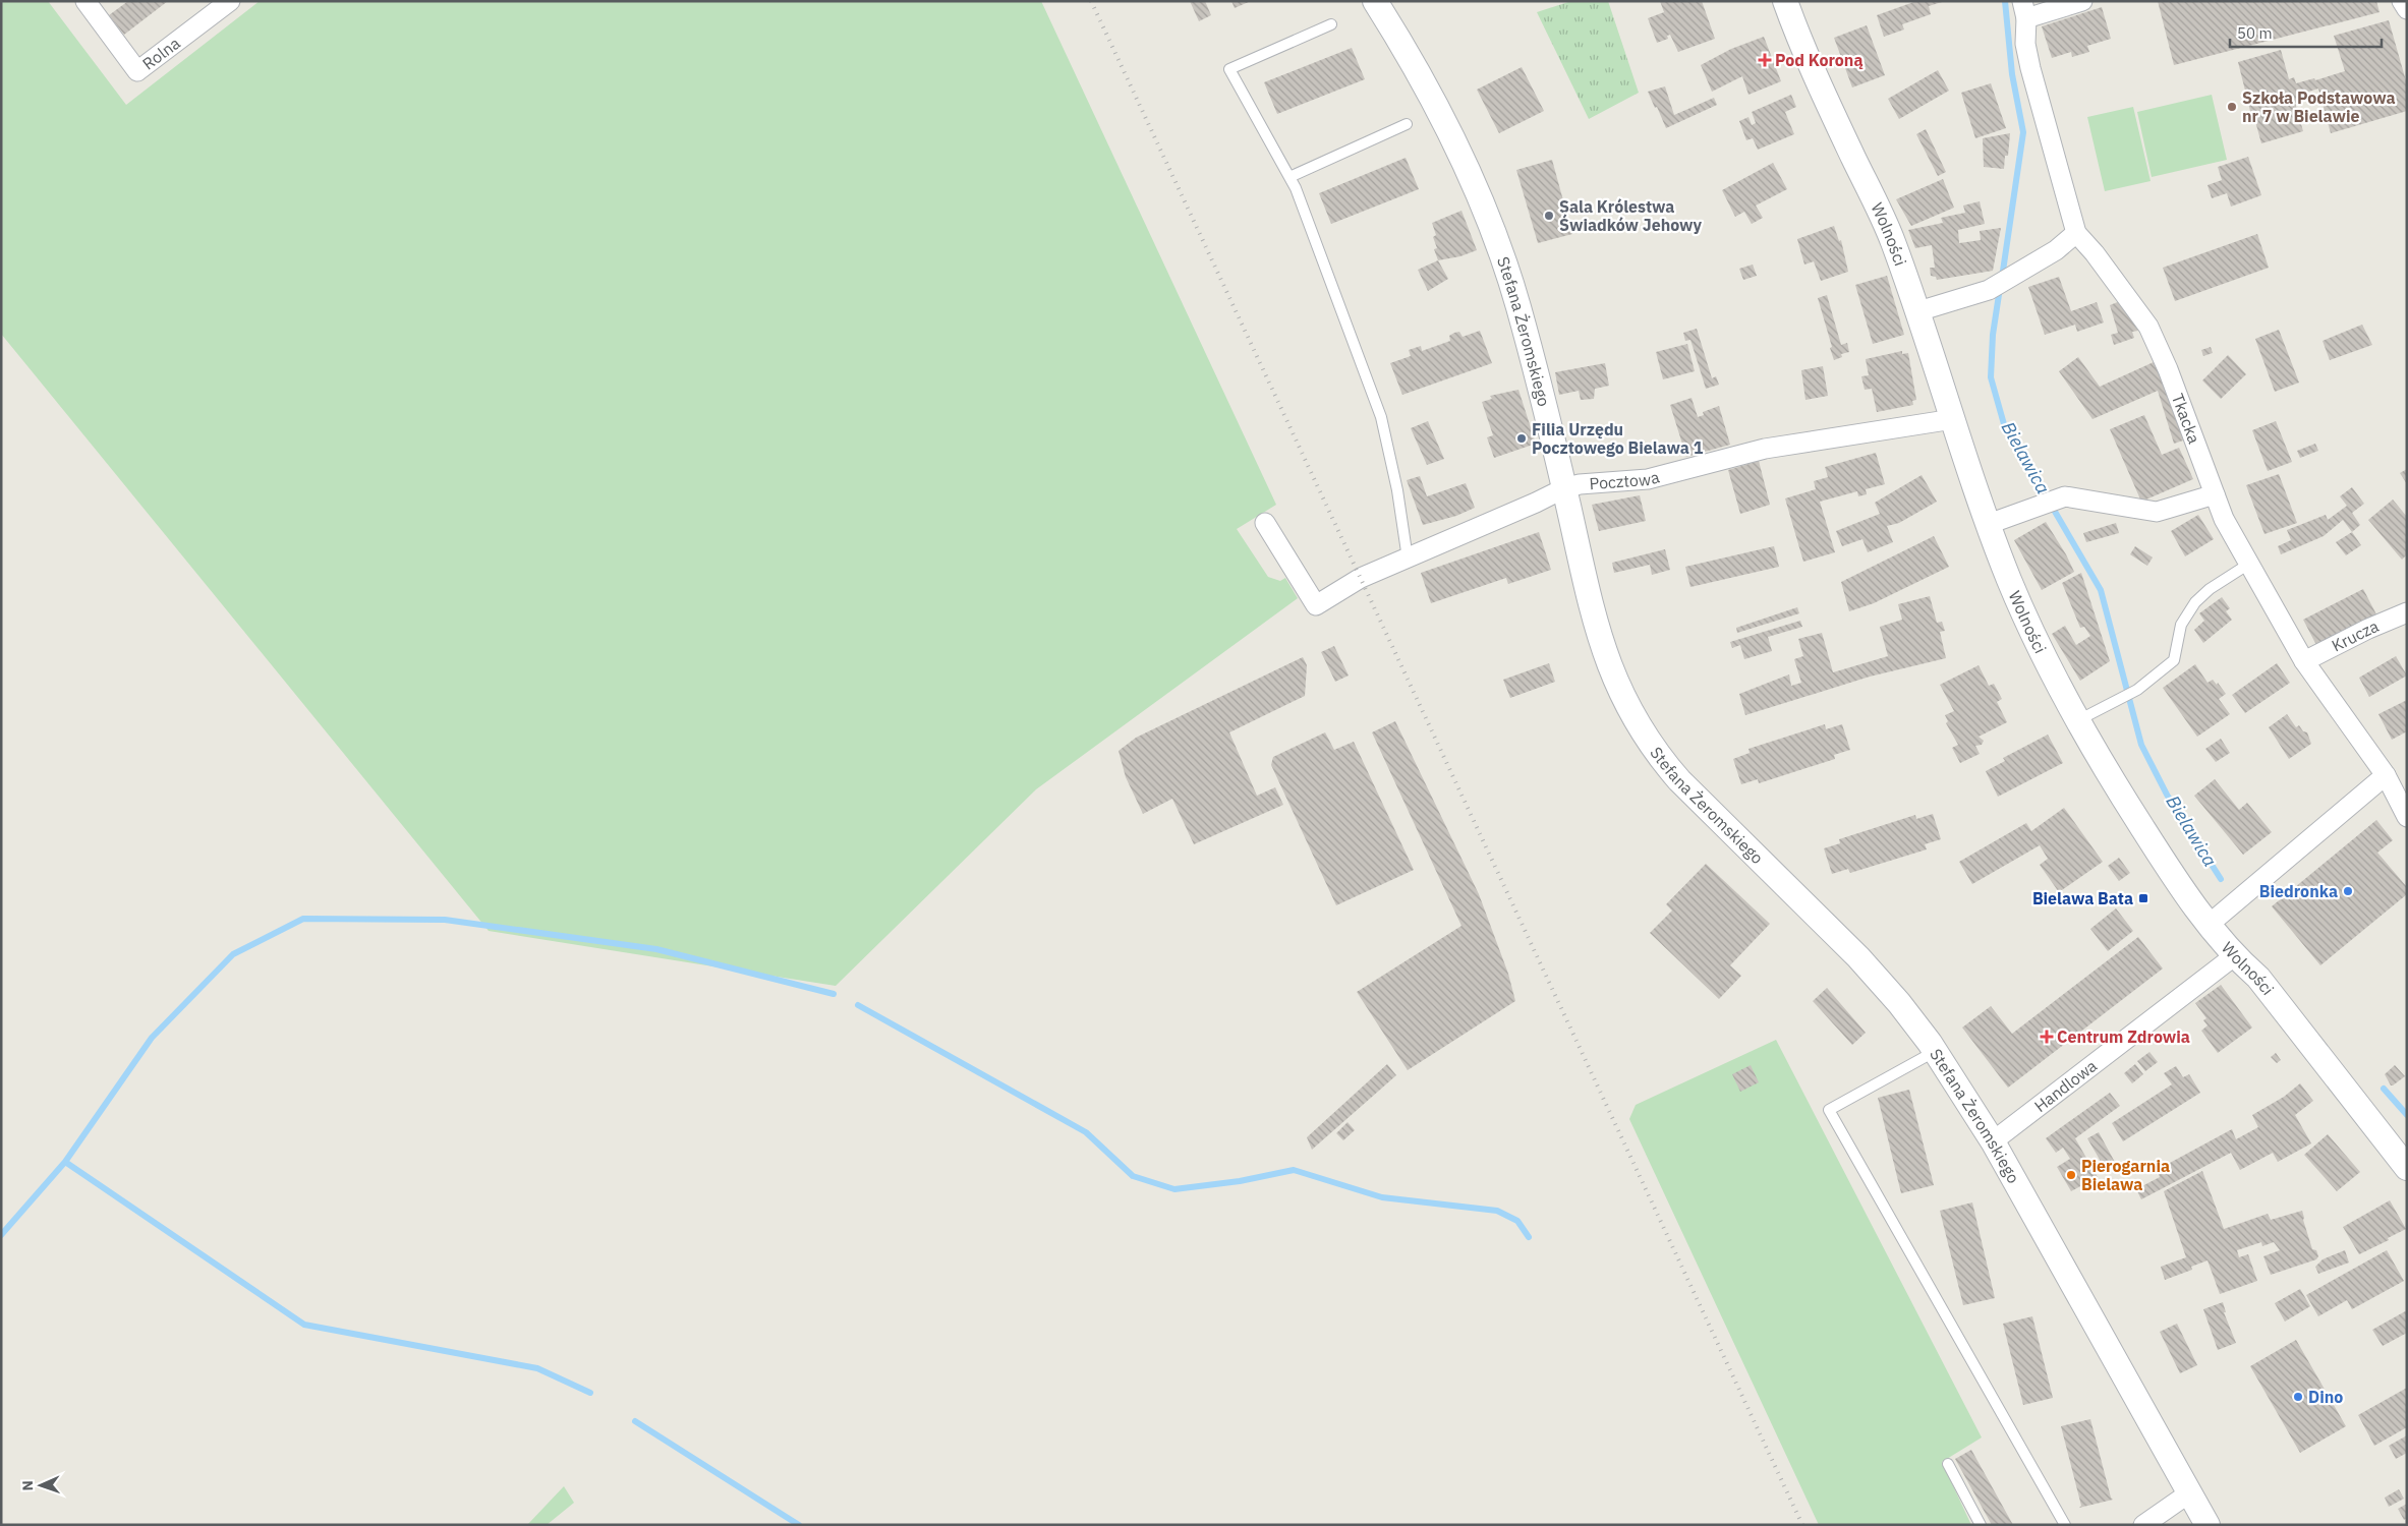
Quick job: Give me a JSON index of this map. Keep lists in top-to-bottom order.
{
  "streets": {
    "street": [
      "Rolna",
      "Wolności",
      "Stefana Żeromskiego",
      "Tkacka",
      "Pocztowa",
      "Krucza",
      "Handlowa"
    ]
  },
  "crossings": [
    ["Wolności", "Pocztowa"],
    ["Wolności", "Handlowa"],
    ["Stefana Żeromskiego", "Pocztowa"],
    ["Stefana Żeromskiego", "Handlowa"],
    ["Tkacka", "Krucza"]
  ],
  "water": ["Bielawica"],
  "places": {
    "health": ["Pod Koroną", "Centrum Zdrowia"],
    "other": [
      "Szkoła Podstawowa nr 7 w Bielawie",
      "Sala Królestwa Świadków Jehowy",
      "Filia Urzędu Pocztowego Bielawa 1",
      "Biedronka",
      "Pierogarnia Bielawa",
      "Dino"
    ],
    "transit": ["Bielawa Bata"]
  },
  "scale_bar": "50 m",
  "north": "left"
}
